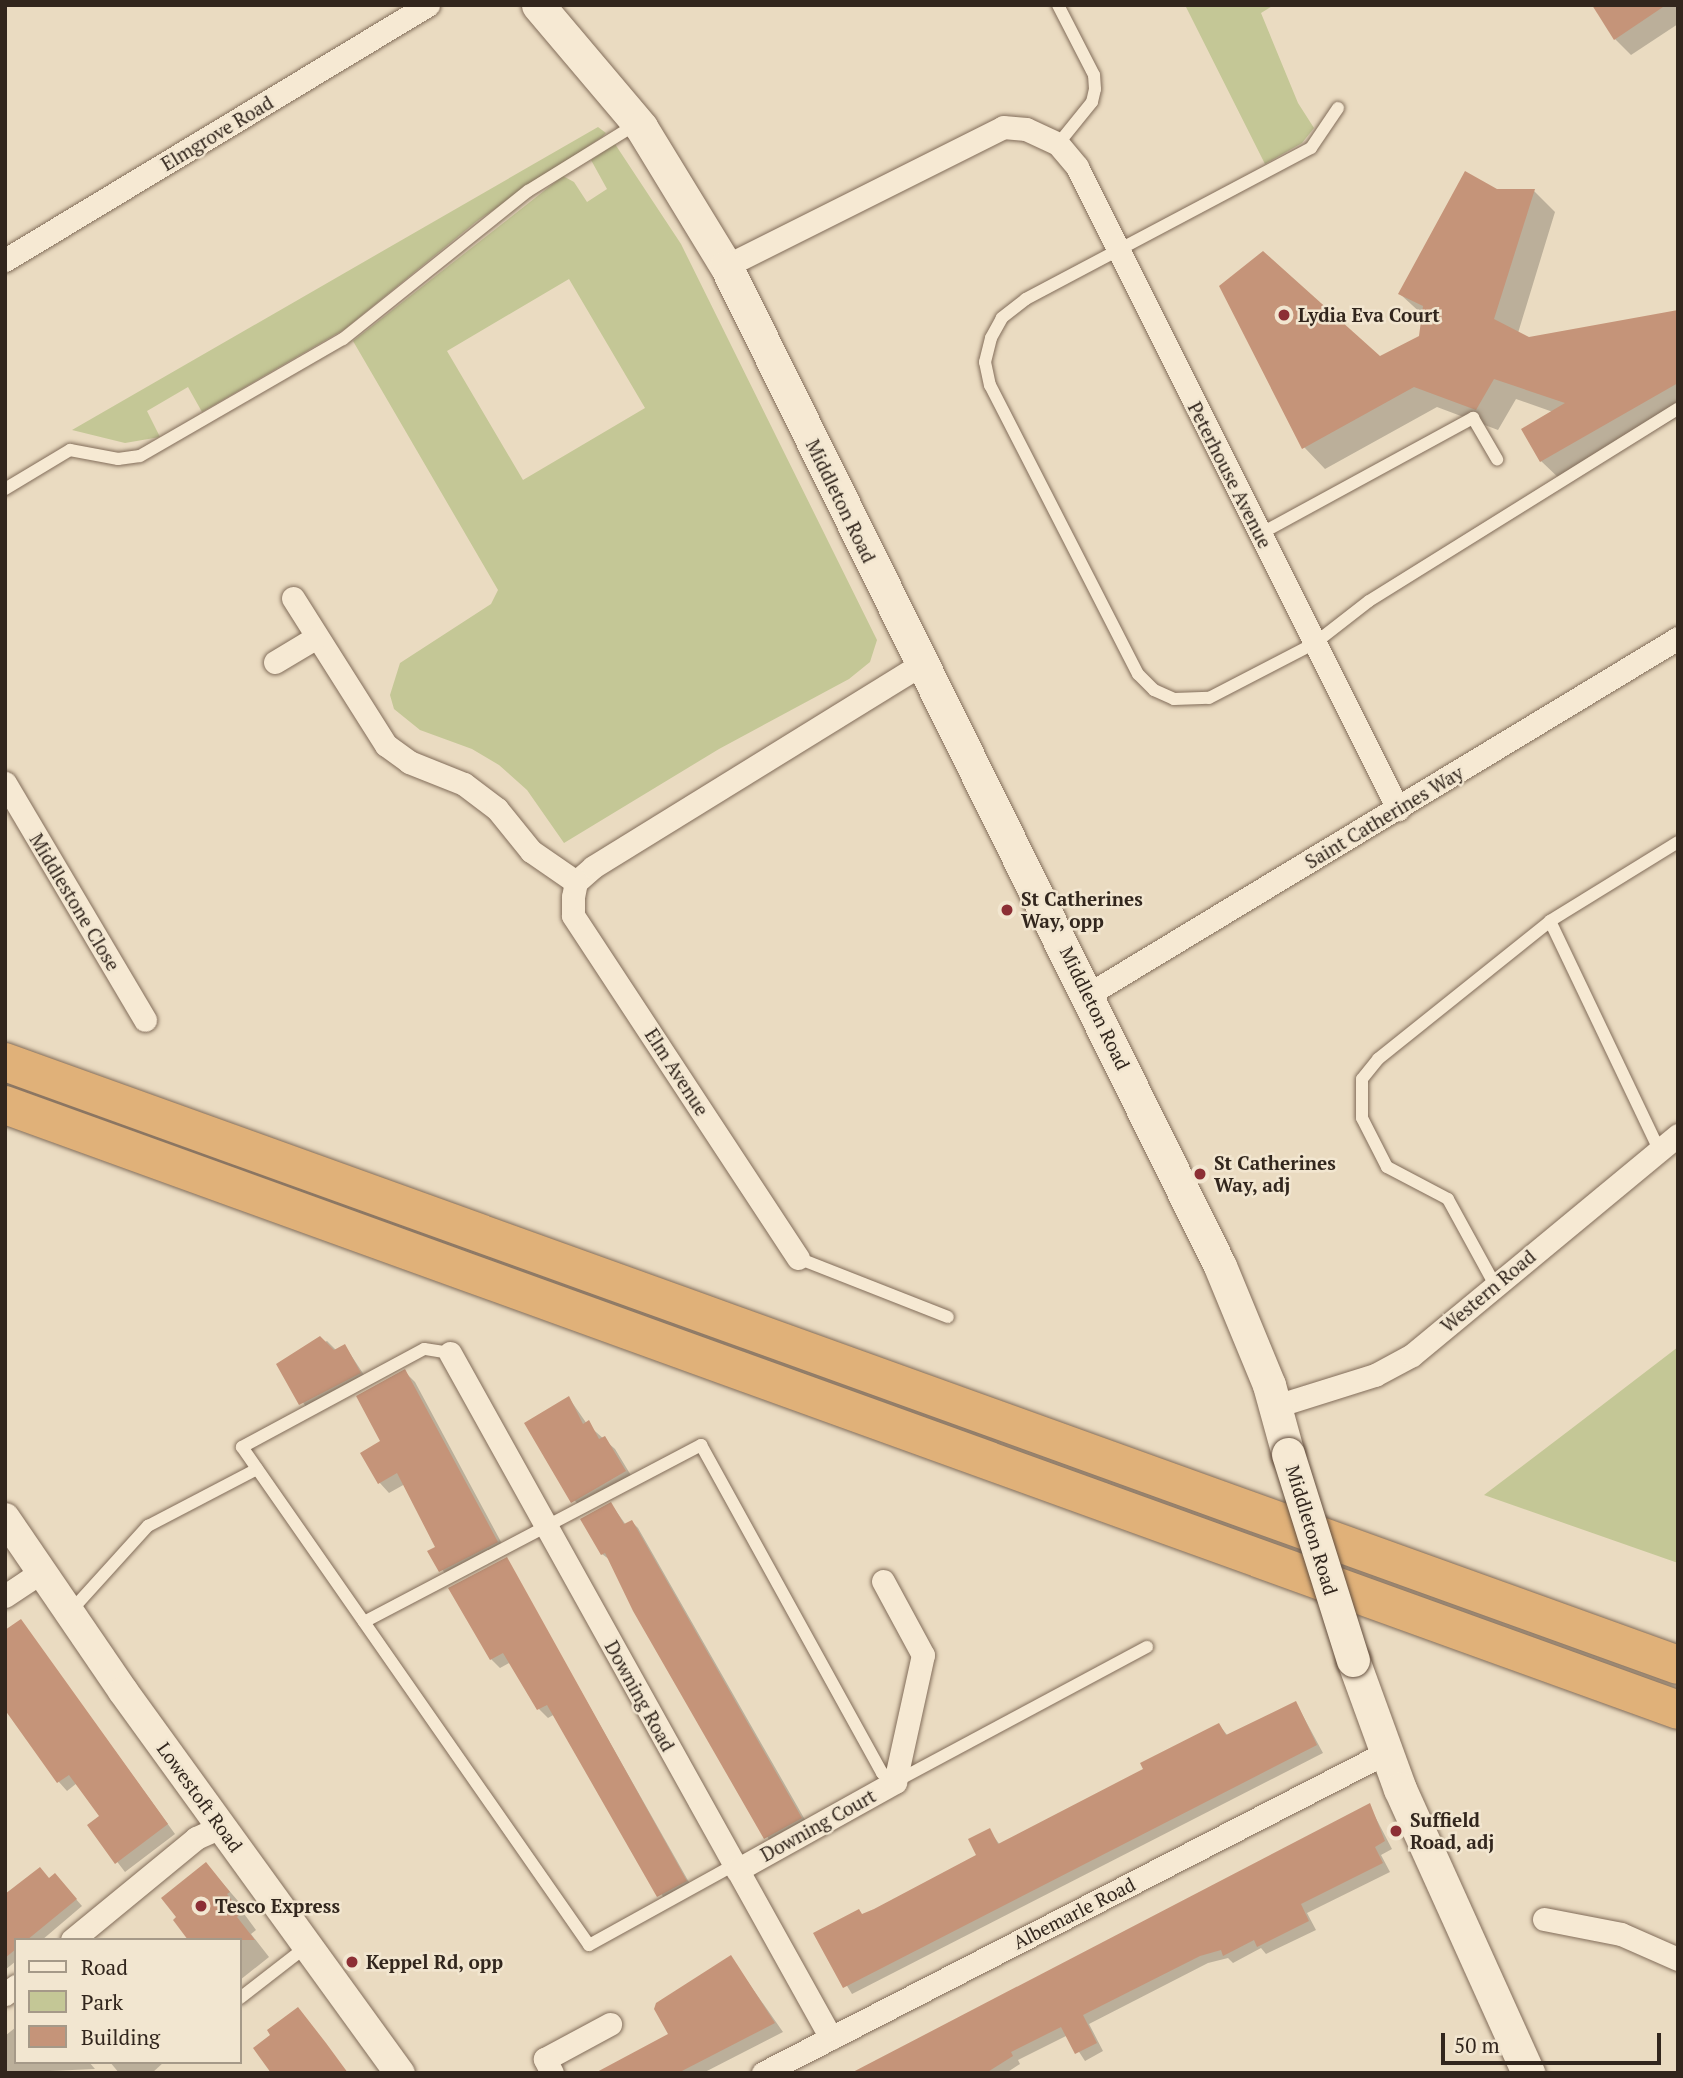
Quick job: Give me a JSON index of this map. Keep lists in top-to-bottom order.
{
  "streets": {
    "main road": ["Middleton Road"],
    "street": [
      "Elmgrove Road",
      "Peterhouse Avenue",
      "Saint Catherines Way",
      "Middlestone Close",
      "Elm Avenue",
      "Western Road",
      "Downing Road",
      "Lowestoft Road",
      "Downing Court",
      "Albemarle Road"
    ]
  },
  "crossings": [
    ["Peterhouse Avenue", "Saint Catherines Way"],
    ["Middleton Road", "Saint Catherines Way"],
    ["Middleton Road", "Western Road"],
    ["Middleton Road", "Albemarle Road"],
    ["Downing Road", "Downing Court"],
    ["Downing Road", "Albemarle Road"]
  ],
  "places": [
    "Lydia Eva Court",
    "St Catherines Way, opp",
    "St Catherines Way, adj",
    "Suffield Road, adj",
    "Tesco Express",
    "Keppel Rd, opp"
  ],
  "legend": ["Road", "Park", "Building"],
  "scale_bar": "50 m"
}
